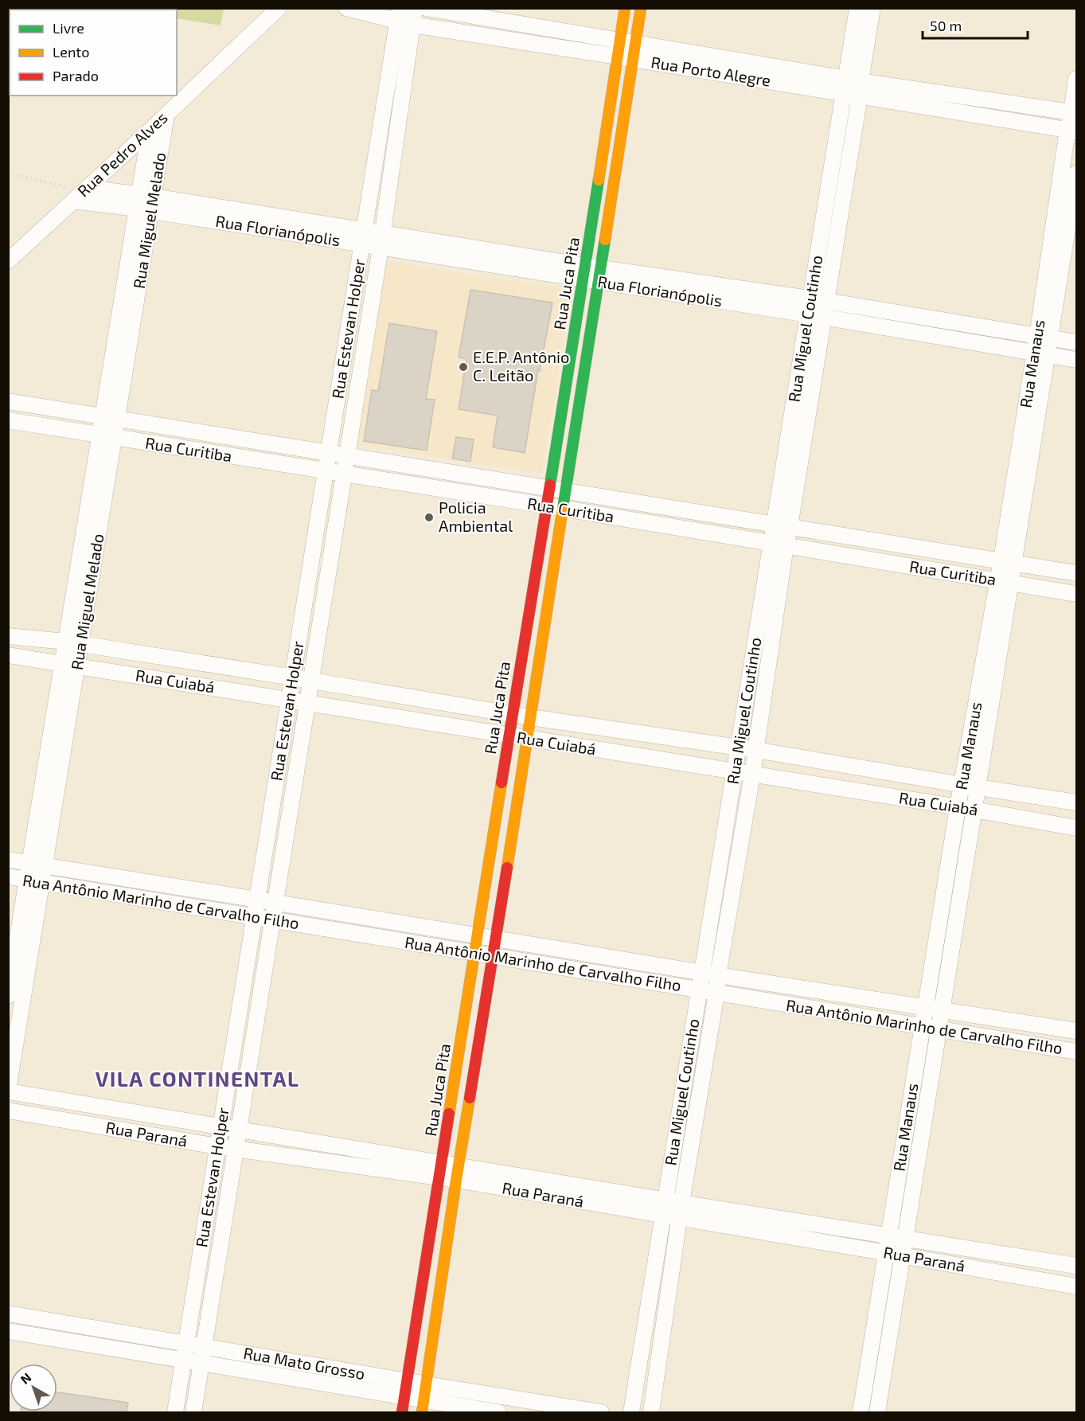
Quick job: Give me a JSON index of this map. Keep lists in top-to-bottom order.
{
  "streets": {
    "street": [
      "Rua Porto Alegre",
      "Rua Pedro Alves",
      "Rua Miguel Melado",
      "Rua Florianópolis",
      "Rua Juca Pita",
      "Rua Estevan Holper",
      "Rua Miguel Coutinho",
      "Rua Manaus",
      "Rua Curitiba",
      "Rua Cuiabá",
      "Rua Antônio Marinho de Carvalho Filho",
      "Rua Paraná",
      "Rua Mato Grosso"
    ]
  },
  "crossings": [
    ["Rua Porto Alegre", "Rua Juca Pita"],
    ["Rua Porto Alegre", "Rua Estevan Holper"],
    ["Rua Porto Alegre", "Rua Miguel Coutinho"],
    ["Rua Porto Alegre", "Rua Manaus"],
    ["Rua Pedro Alves", "Rua Miguel Melado"],
    ["Rua Pedro Alves", "Rua Florianópolis"],
    ["Rua Miguel Melado", "Rua Florianópolis"],
    ["Rua Miguel Melado", "Rua Curitiba"],
    ["Rua Miguel Melado", "Rua Cuiabá"],
    ["Rua Miguel Melado", "Rua Antônio Marinho de Carvalho Filho"],
    ["Rua Miguel Melado", "Rua Paraná"],
    ["Rua Florianópolis", "Rua Juca Pita"],
    ["Rua Florianópolis", "Rua Estevan Holper"],
    ["Rua Florianópolis", "Rua Miguel Coutinho"],
    ["Rua Florianópolis", "Rua Manaus"],
    ["Rua Juca Pita", "Rua Curitiba"],
    ["Rua Juca Pita", "Rua Cuiabá"],
    ["Rua Juca Pita", "Rua Antônio Marinho de Carvalho Filho"],
    ["Rua Juca Pita", "Rua Paraná"],
    ["Rua Juca Pita", "Rua Mato Grosso"],
    ["Rua Estevan Holper", "Rua Curitiba"],
    ["Rua Estevan Holper", "Rua Cuiabá"],
    ["Rua Estevan Holper", "Rua Antônio Marinho de Carvalho Filho"],
    ["Rua Estevan Holper", "Rua Paraná"],
    ["Rua Estevan Holper", "Rua Mato Grosso"],
    ["Rua Miguel Coutinho", "Rua Curitiba"],
    ["Rua Miguel Coutinho", "Rua Cuiabá"],
    ["Rua Miguel Coutinho", "Rua Antônio Marinho de Carvalho Filho"],
    ["Rua Miguel Coutinho", "Rua Paraná"],
    ["Rua Manaus", "Rua Curitiba"],
    ["Rua Manaus", "Rua Cuiabá"],
    ["Rua Manaus", "Rua Antônio Marinho de Carvalho Filho"],
    ["Rua Manaus", "Rua Paraná"]
  ],
  "districts": ["VILA CONTINENTAL"],
  "places": ["E.E.P. Antônio C. Leitão", "Policia Ambiental"],
  "legend": ["Livre", "Lento", "Parado"],
  "scale_bar": "50 m",
  "north": "top left"
}
